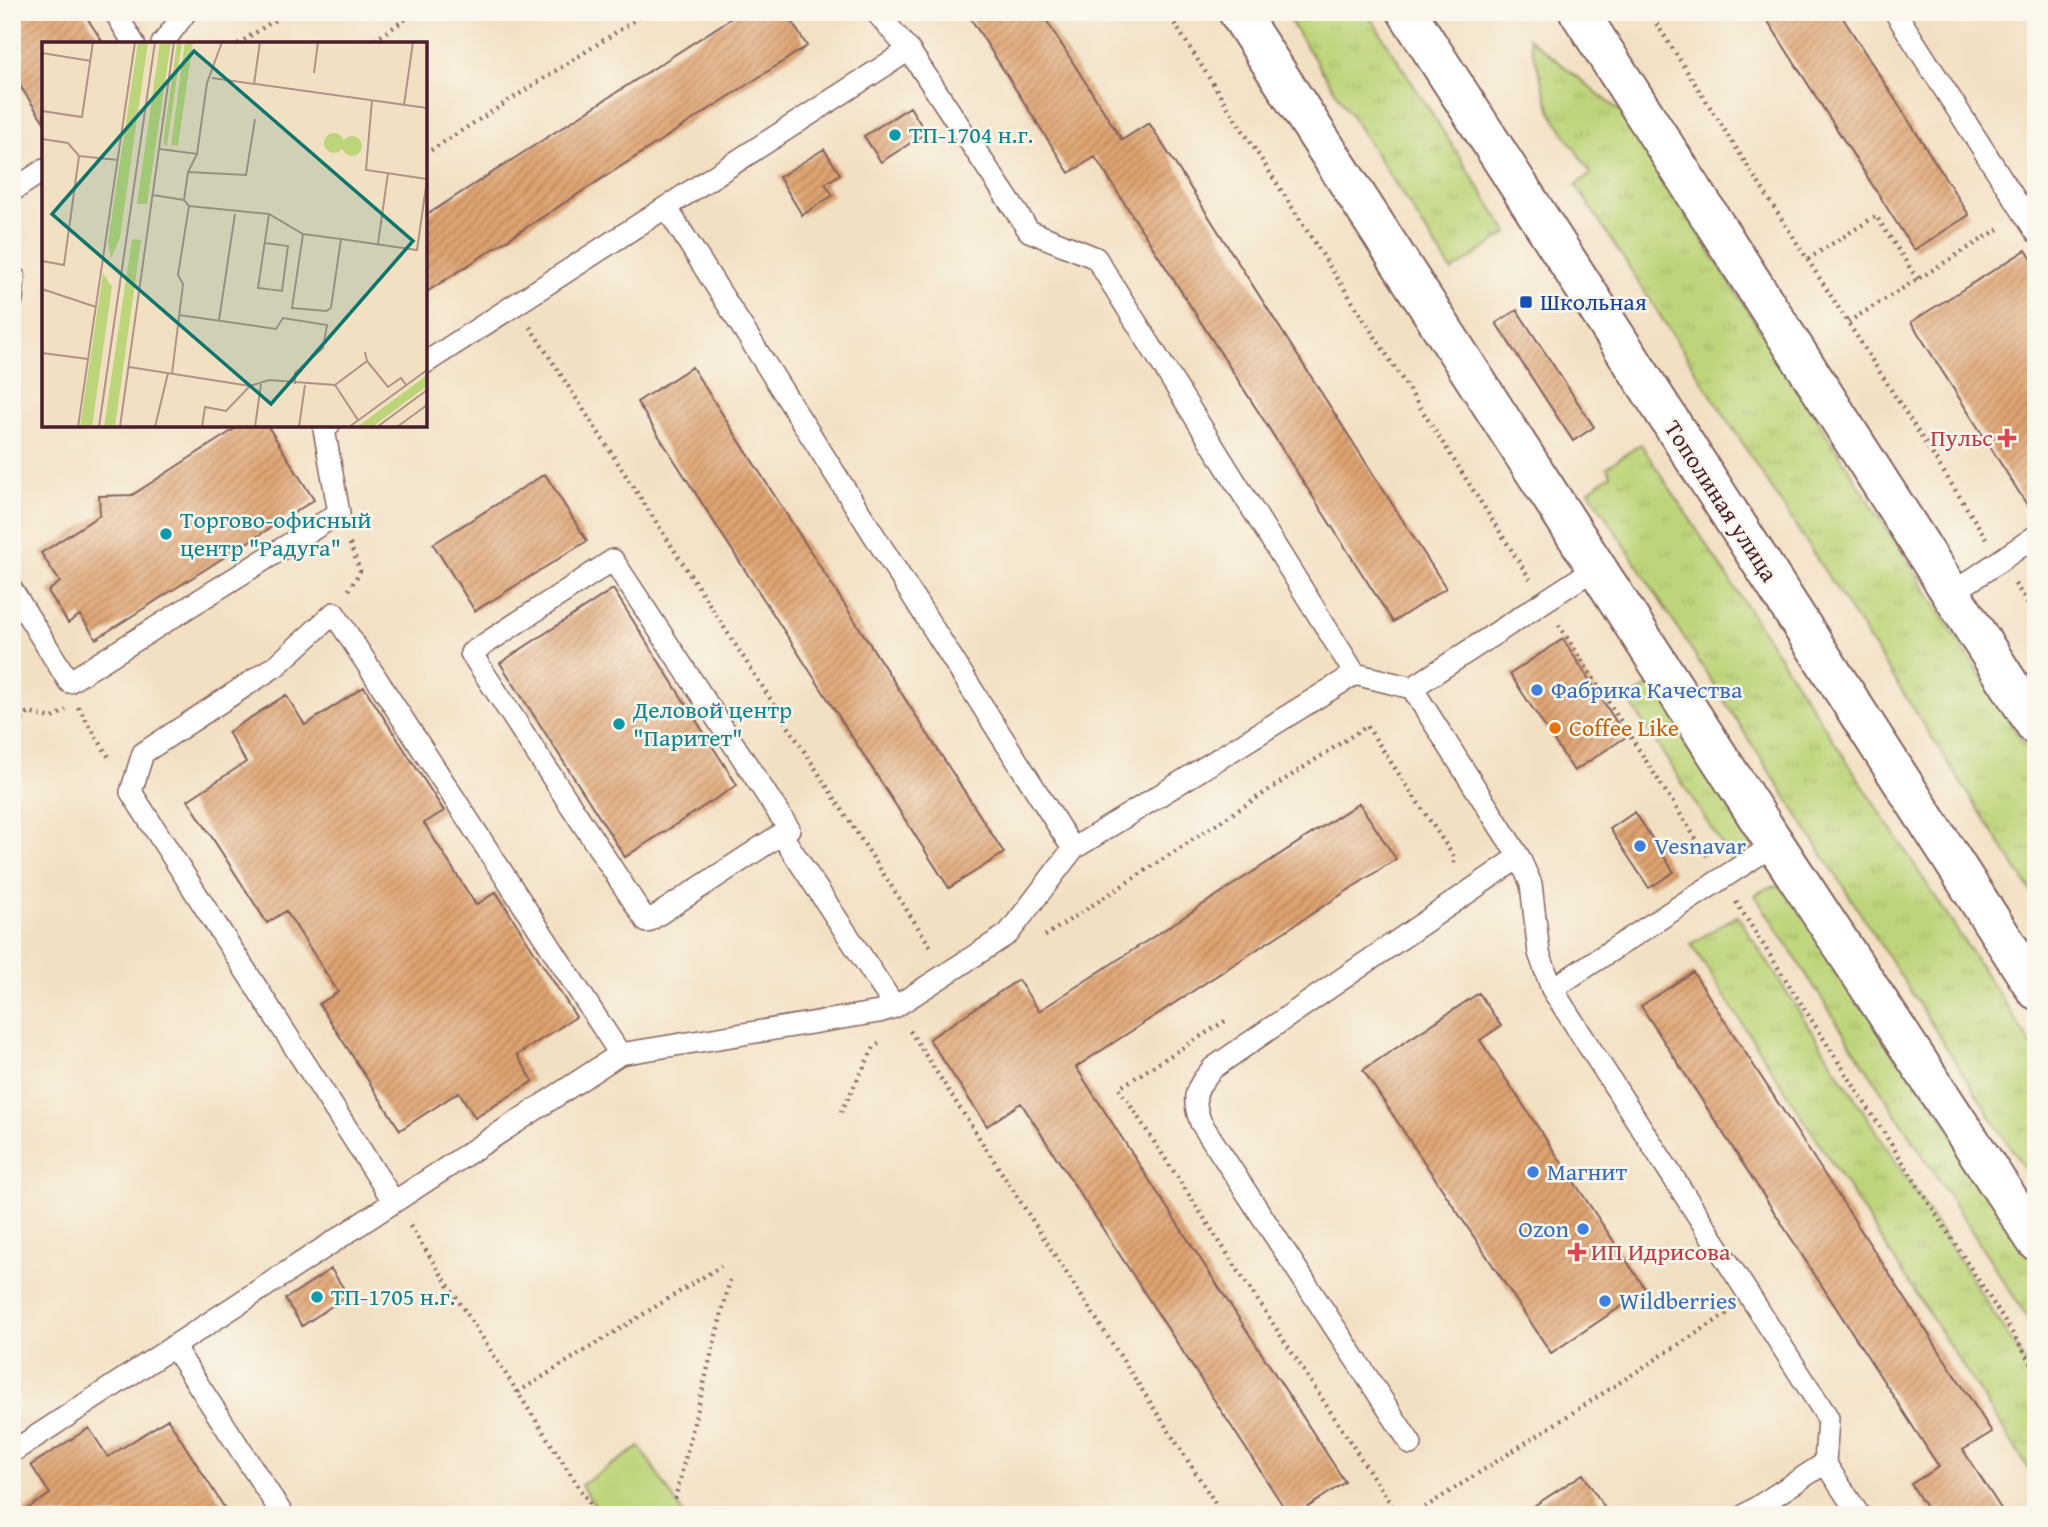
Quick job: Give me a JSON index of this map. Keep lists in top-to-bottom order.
{
  "streets": {
    "street": ["Тополиная улица"]
  },
  "places": {
    "other": [
      "ТП-1704 н.г.",
      "Торгово-офисный центр \"Радуга\"",
      "Фабрика Качества",
      "Деловой центр \"Паритет\"",
      "Coffee Like",
      "Vesnavar",
      "Магнит",
      "Ozon",
      "ТП-1705 н.г.",
      "Wildberries"
    ],
    "transit": ["Школьная"],
    "health": ["Пульс", "ИП Идрисова"]
  }
}
